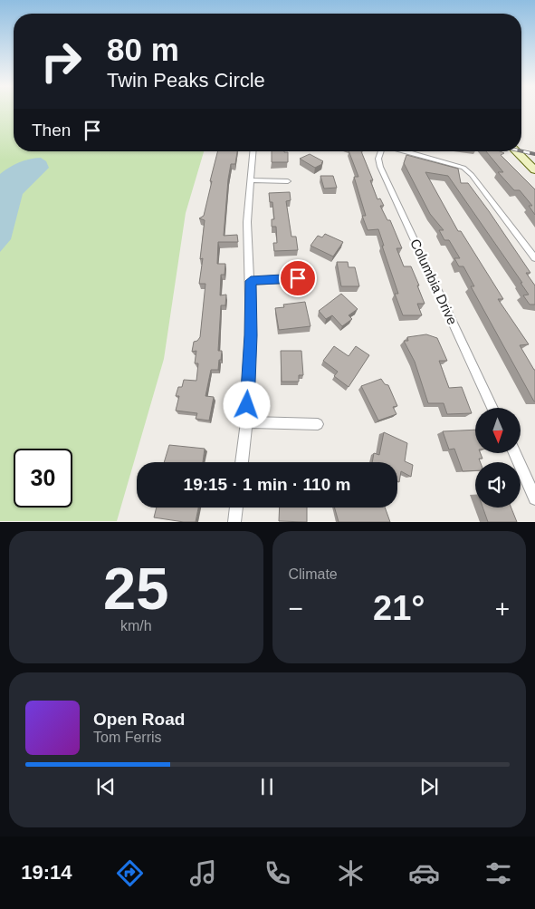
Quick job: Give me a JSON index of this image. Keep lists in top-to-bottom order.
{
  "streets": {
    "street": ["Columbia Drive"]
  },
  "north": "bottom",
  "page": {
    "turn": ["80 m", "Twin Peaks Circle"],
    "then": "Then",
    "limit": "30",
    "trip": "19:15 · 1 min · 110 m",
    "tile": [
      ["25", "km/h"],
      "Climate"
    ],
    "heat": ["−", "21°", "+"],
    "song": ["Open Road", "Tom Ferris"],
    "tabs": "19:14"
  }
}
